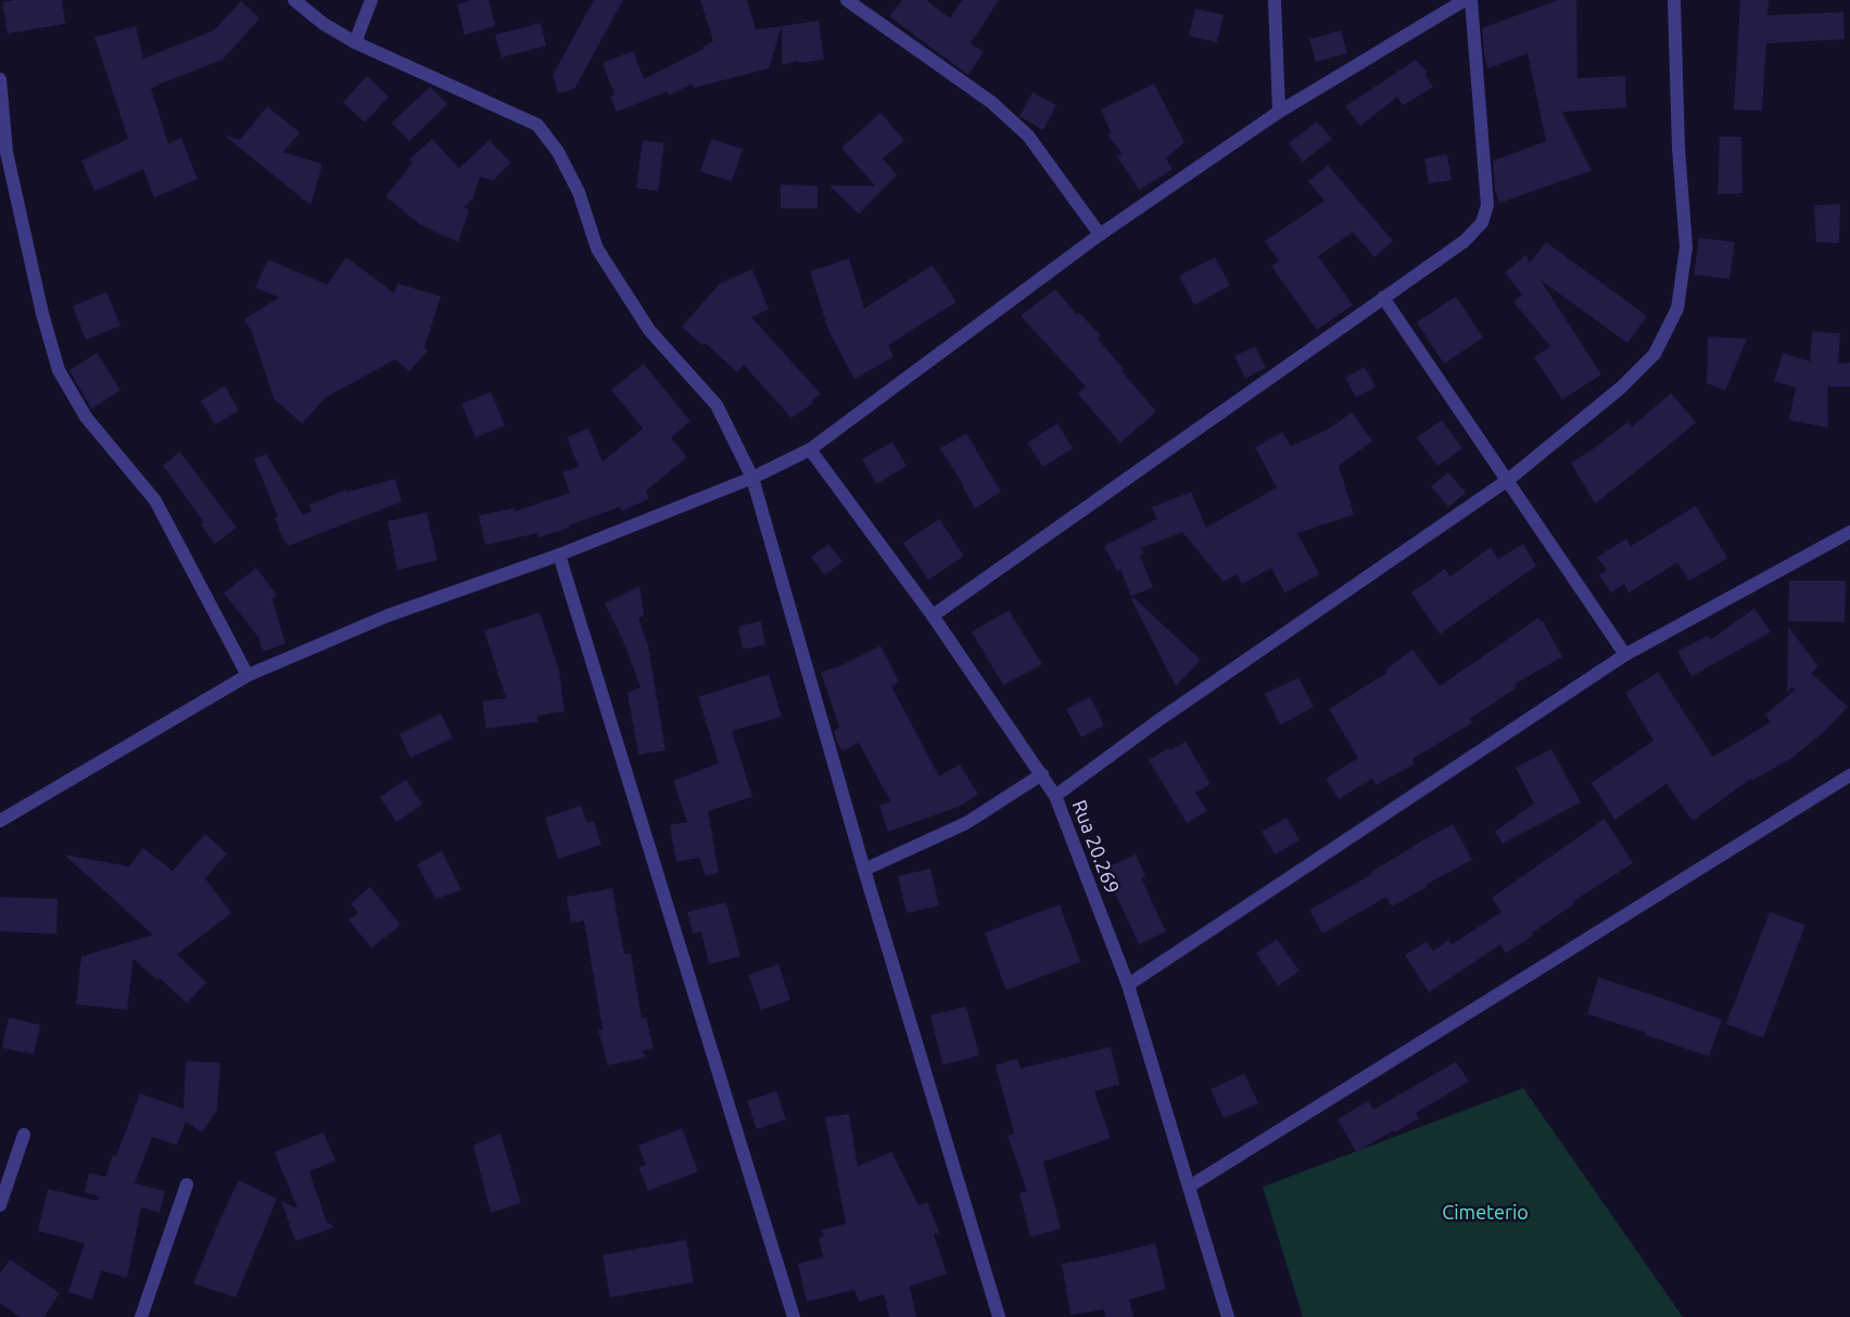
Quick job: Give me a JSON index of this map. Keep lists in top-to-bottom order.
{
  "streets": {
    "street": ["Rua 20.269"]
  },
  "parks": ["Cimeterio"]
}
